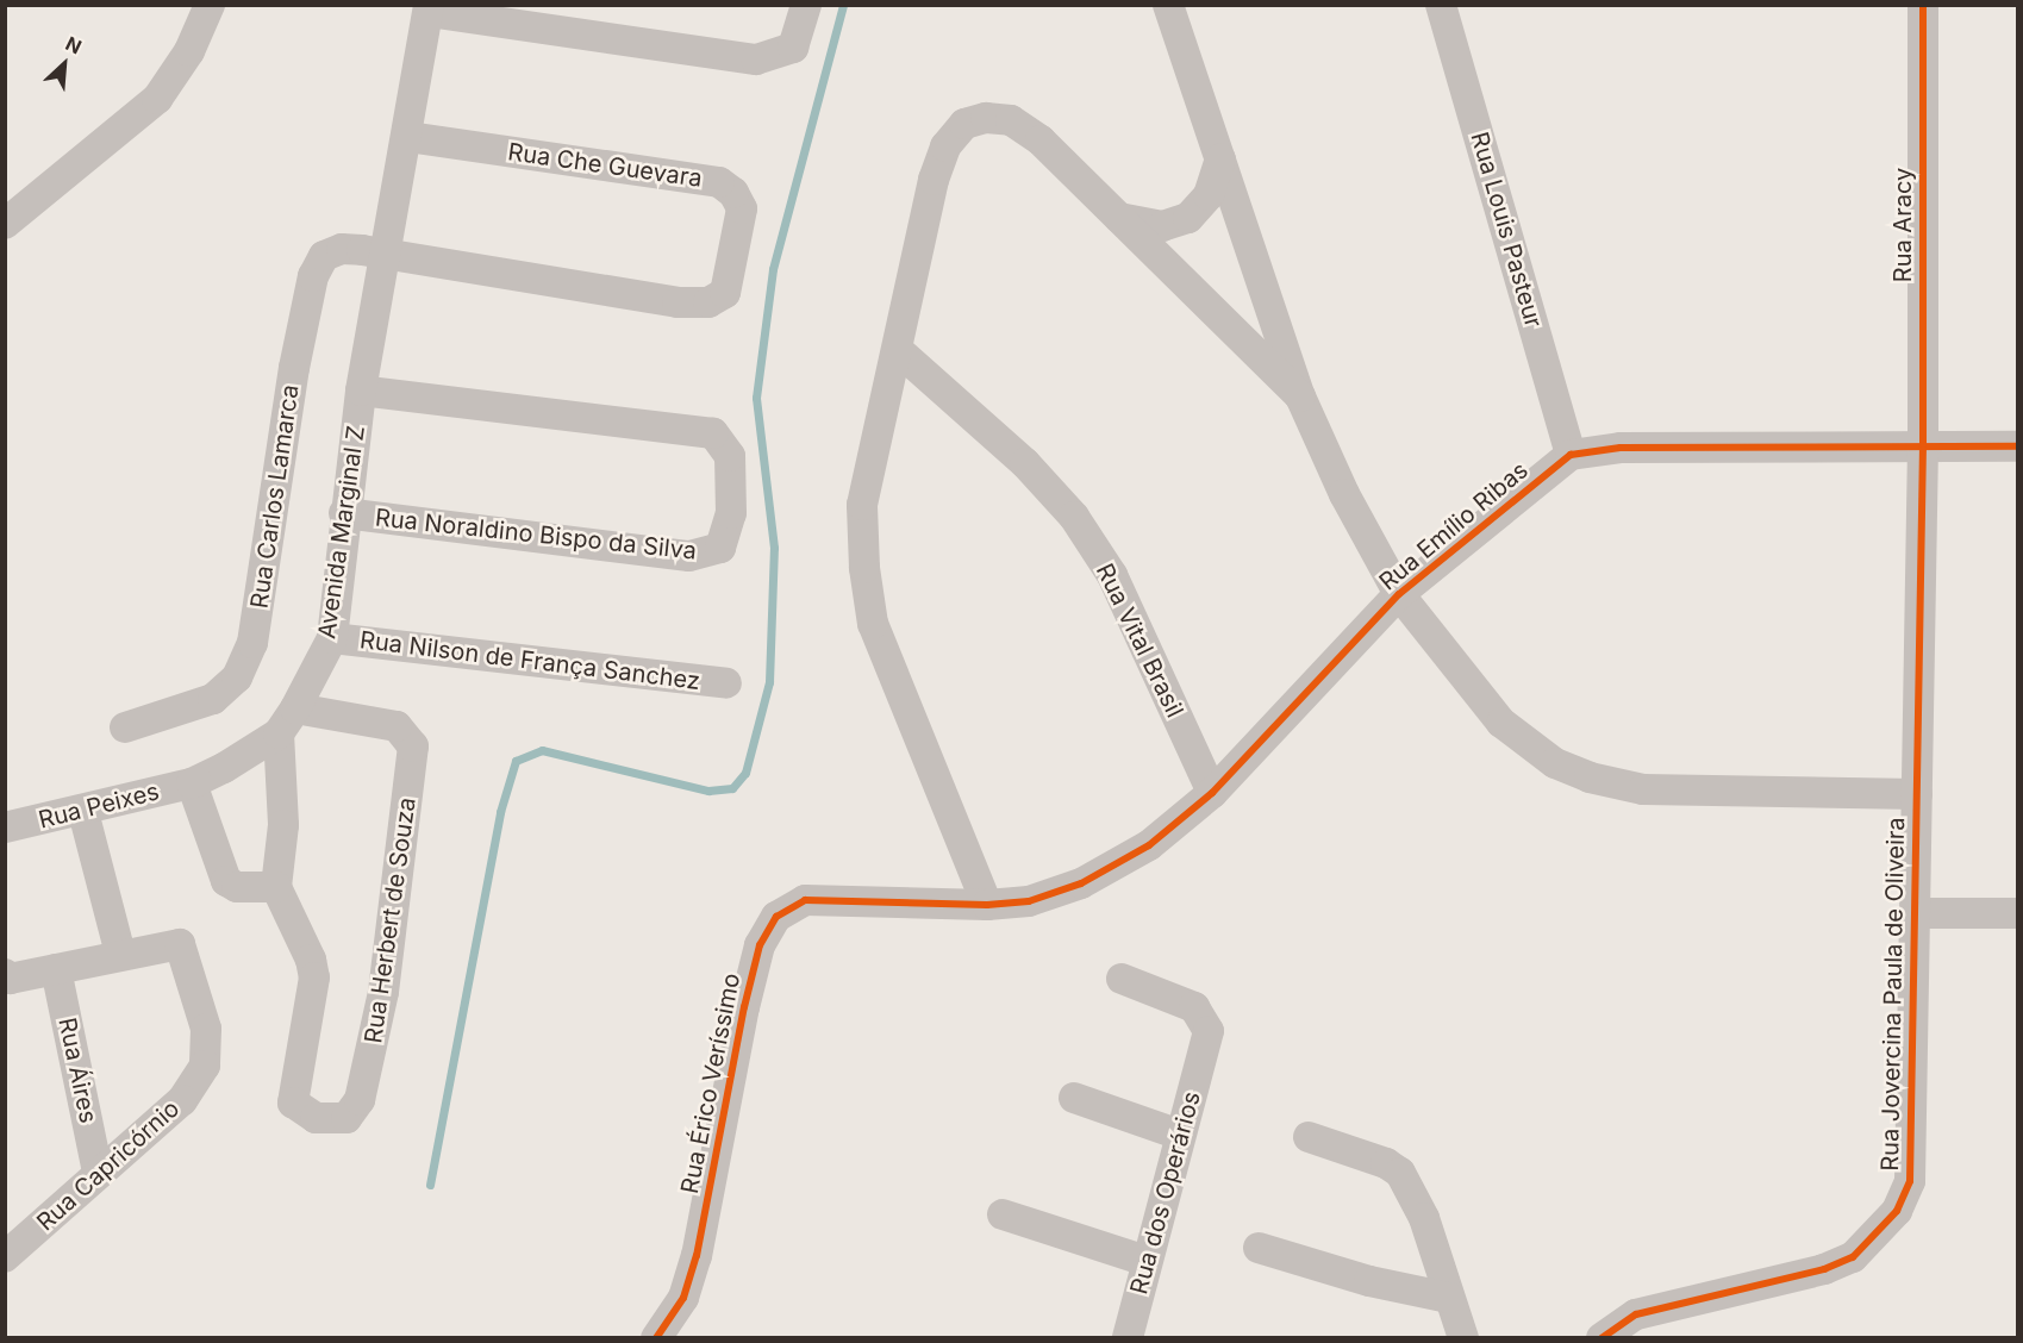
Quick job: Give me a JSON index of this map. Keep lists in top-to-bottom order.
{
  "streets": {
    "street": [
      "Rua Che Guevara",
      "Rua Aracy",
      "Rua Louis Pasteur",
      "Rua Carlos Lamarca",
      "Rua Emílio Ribas",
      "Avenida Marginal Z",
      "Rua Noraldino Bispo da Silva",
      "Rua Vital Brasil",
      "Rua Nilson de França Sanchez",
      "Rua Peixes",
      "Rua Herbert de Souza",
      "Rua Jovercina Paula de Oliveira",
      "Rua Áires",
      "Rua Érico Veríssimo",
      "Rua Capricórnio",
      "Rua dos Operários"
    ]
  },
  "crossings": [
    ["Rua Che Guevara", "Rua Carlos Lamarca"],
    ["Rua Aracy", "Rua Jovercina Paula de Oliveira"],
    ["Rua Louis Pasteur", "Rua Emílio Ribas"],
    ["Rua Emílio Ribas", "Rua Vital Brasil"],
    ["Rua Emílio Ribas", "Rua Érico Veríssimo"],
    ["Avenida Marginal Z", "Rua Noraldino Bispo da Silva"],
    ["Avenida Marginal Z", "Rua Nilson de França Sanchez"],
    ["Avenida Marginal Z", "Rua Herbert de Souza"],
    ["Rua Áires", "Rua Capricórnio"]
  ],
  "north": "top right"
}
